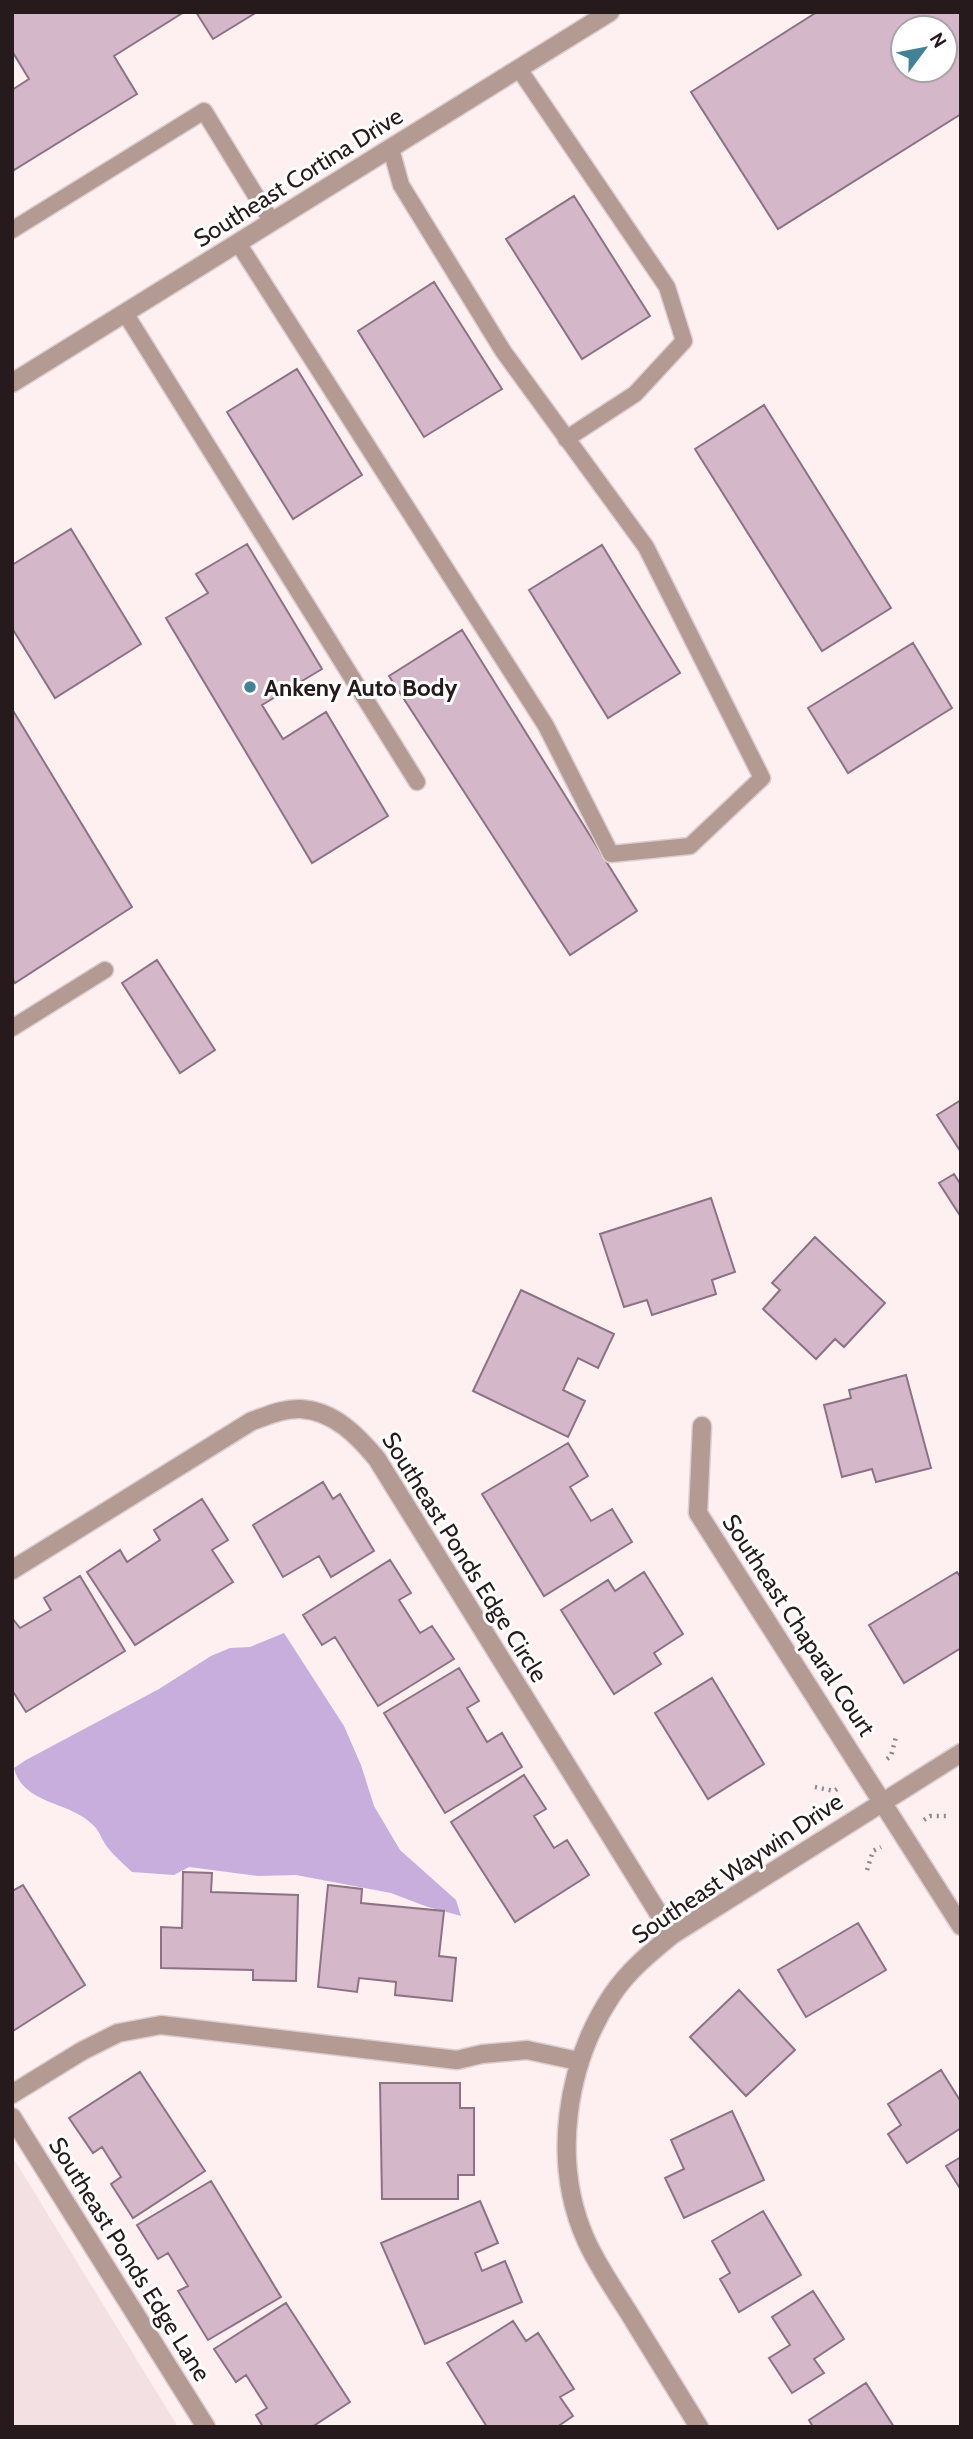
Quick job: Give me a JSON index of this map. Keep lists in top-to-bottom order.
{
  "streets": {
    "street": [
      "Southeast Cortina Drive",
      "Southeast Ponds Edge Circle",
      "Southeast Chaparal Court",
      "Southeast Waywin Drive",
      "Southeast Ponds Edge Lane"
    ]
  },
  "crossings": [
    ["Southeast Ponds Edge Circle", "Southeast Waywin Drive"],
    ["Southeast Chaparal Court", "Southeast Waywin Drive"]
  ],
  "places": ["Ankeny Auto Body"],
  "north": "top right"
}
